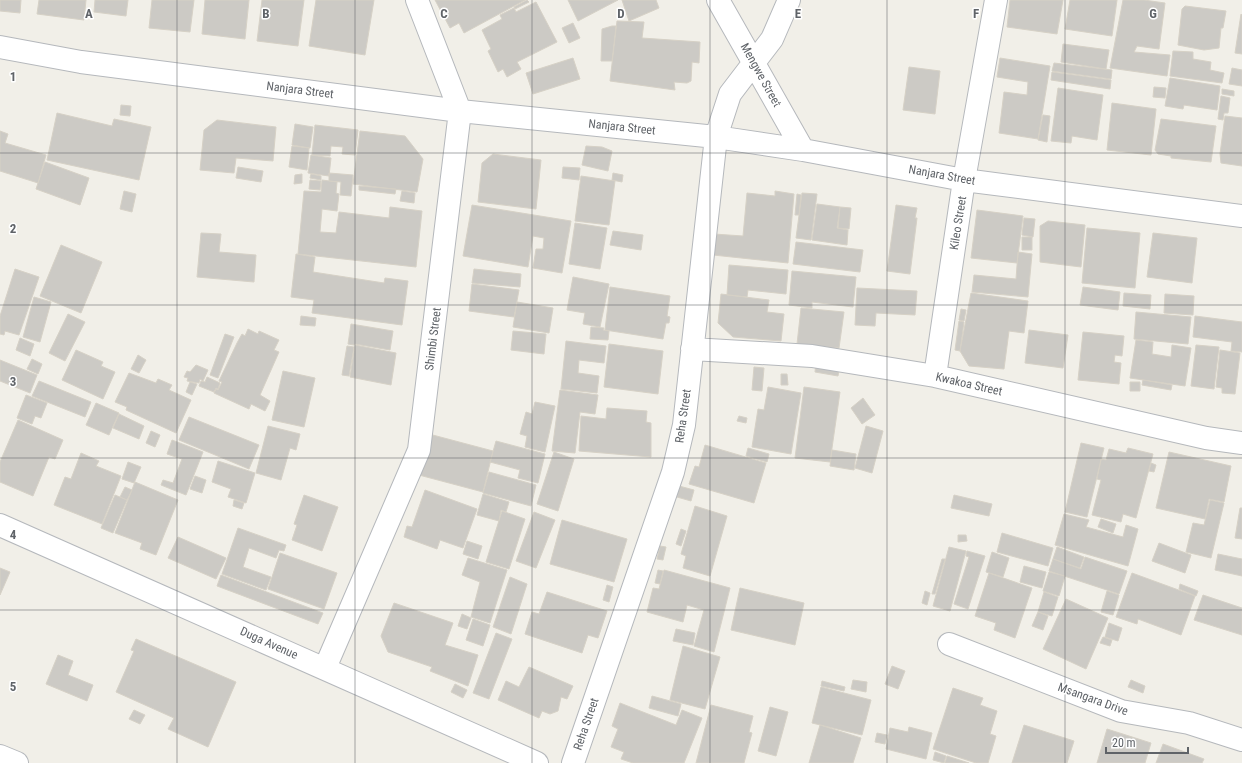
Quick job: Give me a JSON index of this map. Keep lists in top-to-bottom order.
{
  "streets": {
    "street": [
      "Mengwe Street",
      "Nanjara Street",
      "Kileo Street",
      "Shimbi Street",
      "Kwakoa Street",
      "Reha Street",
      "Duga Avenue",
      "Msangara Drive"
    ]
  },
  "crossings": [
    ["Mengwe Street", "Nanjara Street"],
    ["Mengwe Street", "Reha Street"],
    ["Nanjara Street", "Kileo Street"],
    ["Nanjara Street", "Shimbi Street"],
    ["Nanjara Street", "Reha Street"],
    ["Kileo Street", "Kwakoa Street"],
    ["Shimbi Street", "Duga Avenue"],
    ["Kwakoa Street", "Reha Street"]
  ],
  "scale_bar": "20 m",
  "grid": {
    "columns": [
      "A",
      "B",
      "C",
      "D",
      "E",
      "F",
      "G"
    ],
    "rows": [
      "1",
      "2",
      "3",
      "4",
      "5"
    ]
  }
}
